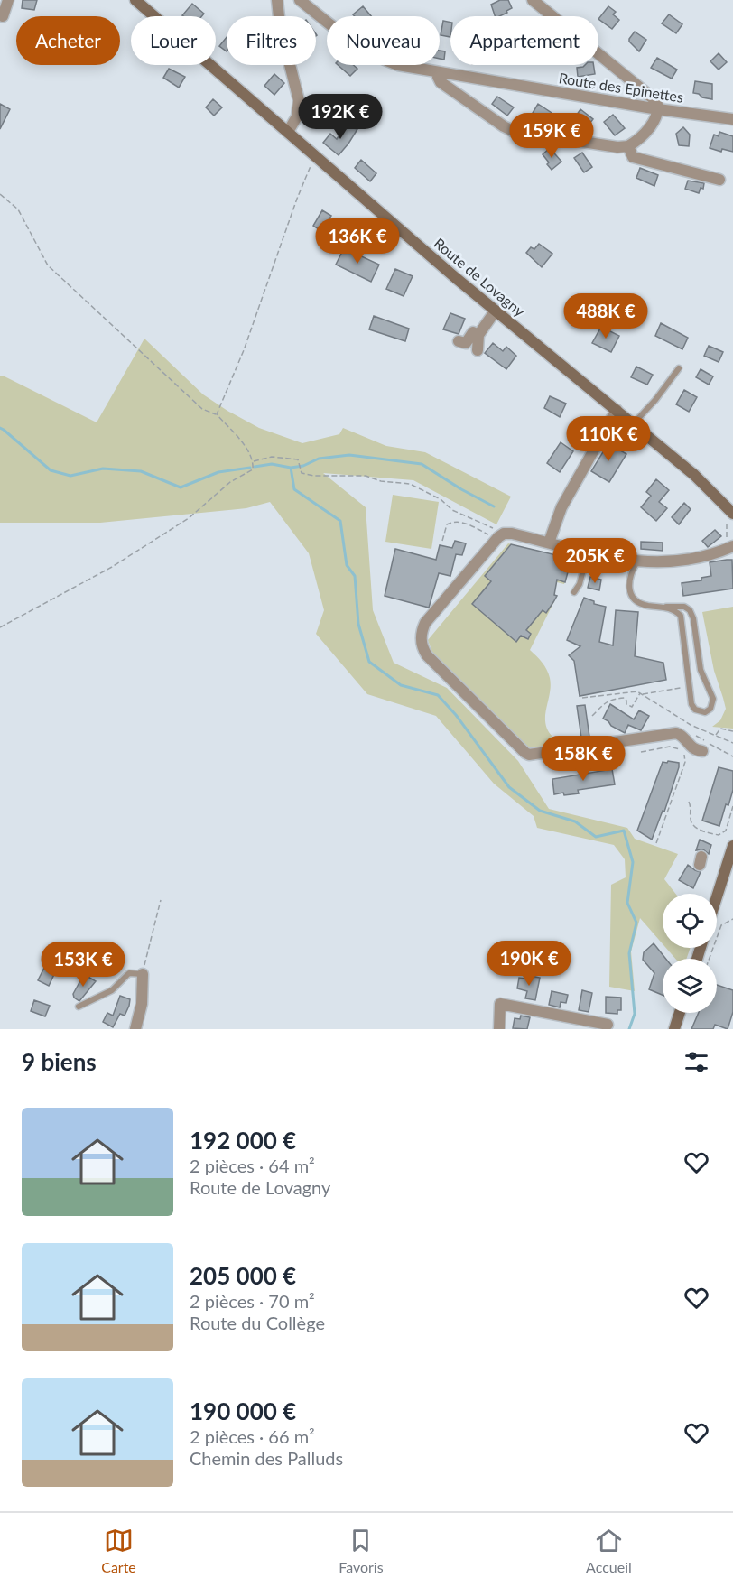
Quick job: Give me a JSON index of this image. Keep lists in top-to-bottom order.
{
  "streets": {
    "main road": ["Route de Lovagny"],
    "street": ["Route des Epinettes"]
  },
  "page": {
    "chip": [
      "Acheter",
      "Louer",
      "Filtres",
      "Nouveau",
      "Appartement"
    ],
    "price": [
      "192K €",
      "159K €",
      "136K €",
      "488K €",
      "110K €",
      "205K €",
      "158K €",
      "190K €",
      "153K €"
    ],
    "heading": "9 biens",
    "list": [
      {
        "name": "192 000 €",
        "note": "2 pièces · 64 m² · Route de Lovagny"
      },
      {
        "name": "205 000 €",
        "note": "2 pièces · 70 m² · Route du Collège"
      },
      {
        "name": "190 000 €",
        "note": "2 pièces · 66 m² · Chemin des Palluds"
      }
    ],
    "tabs": ["Carte", "Favoris", "Accueil"]
  }
}
